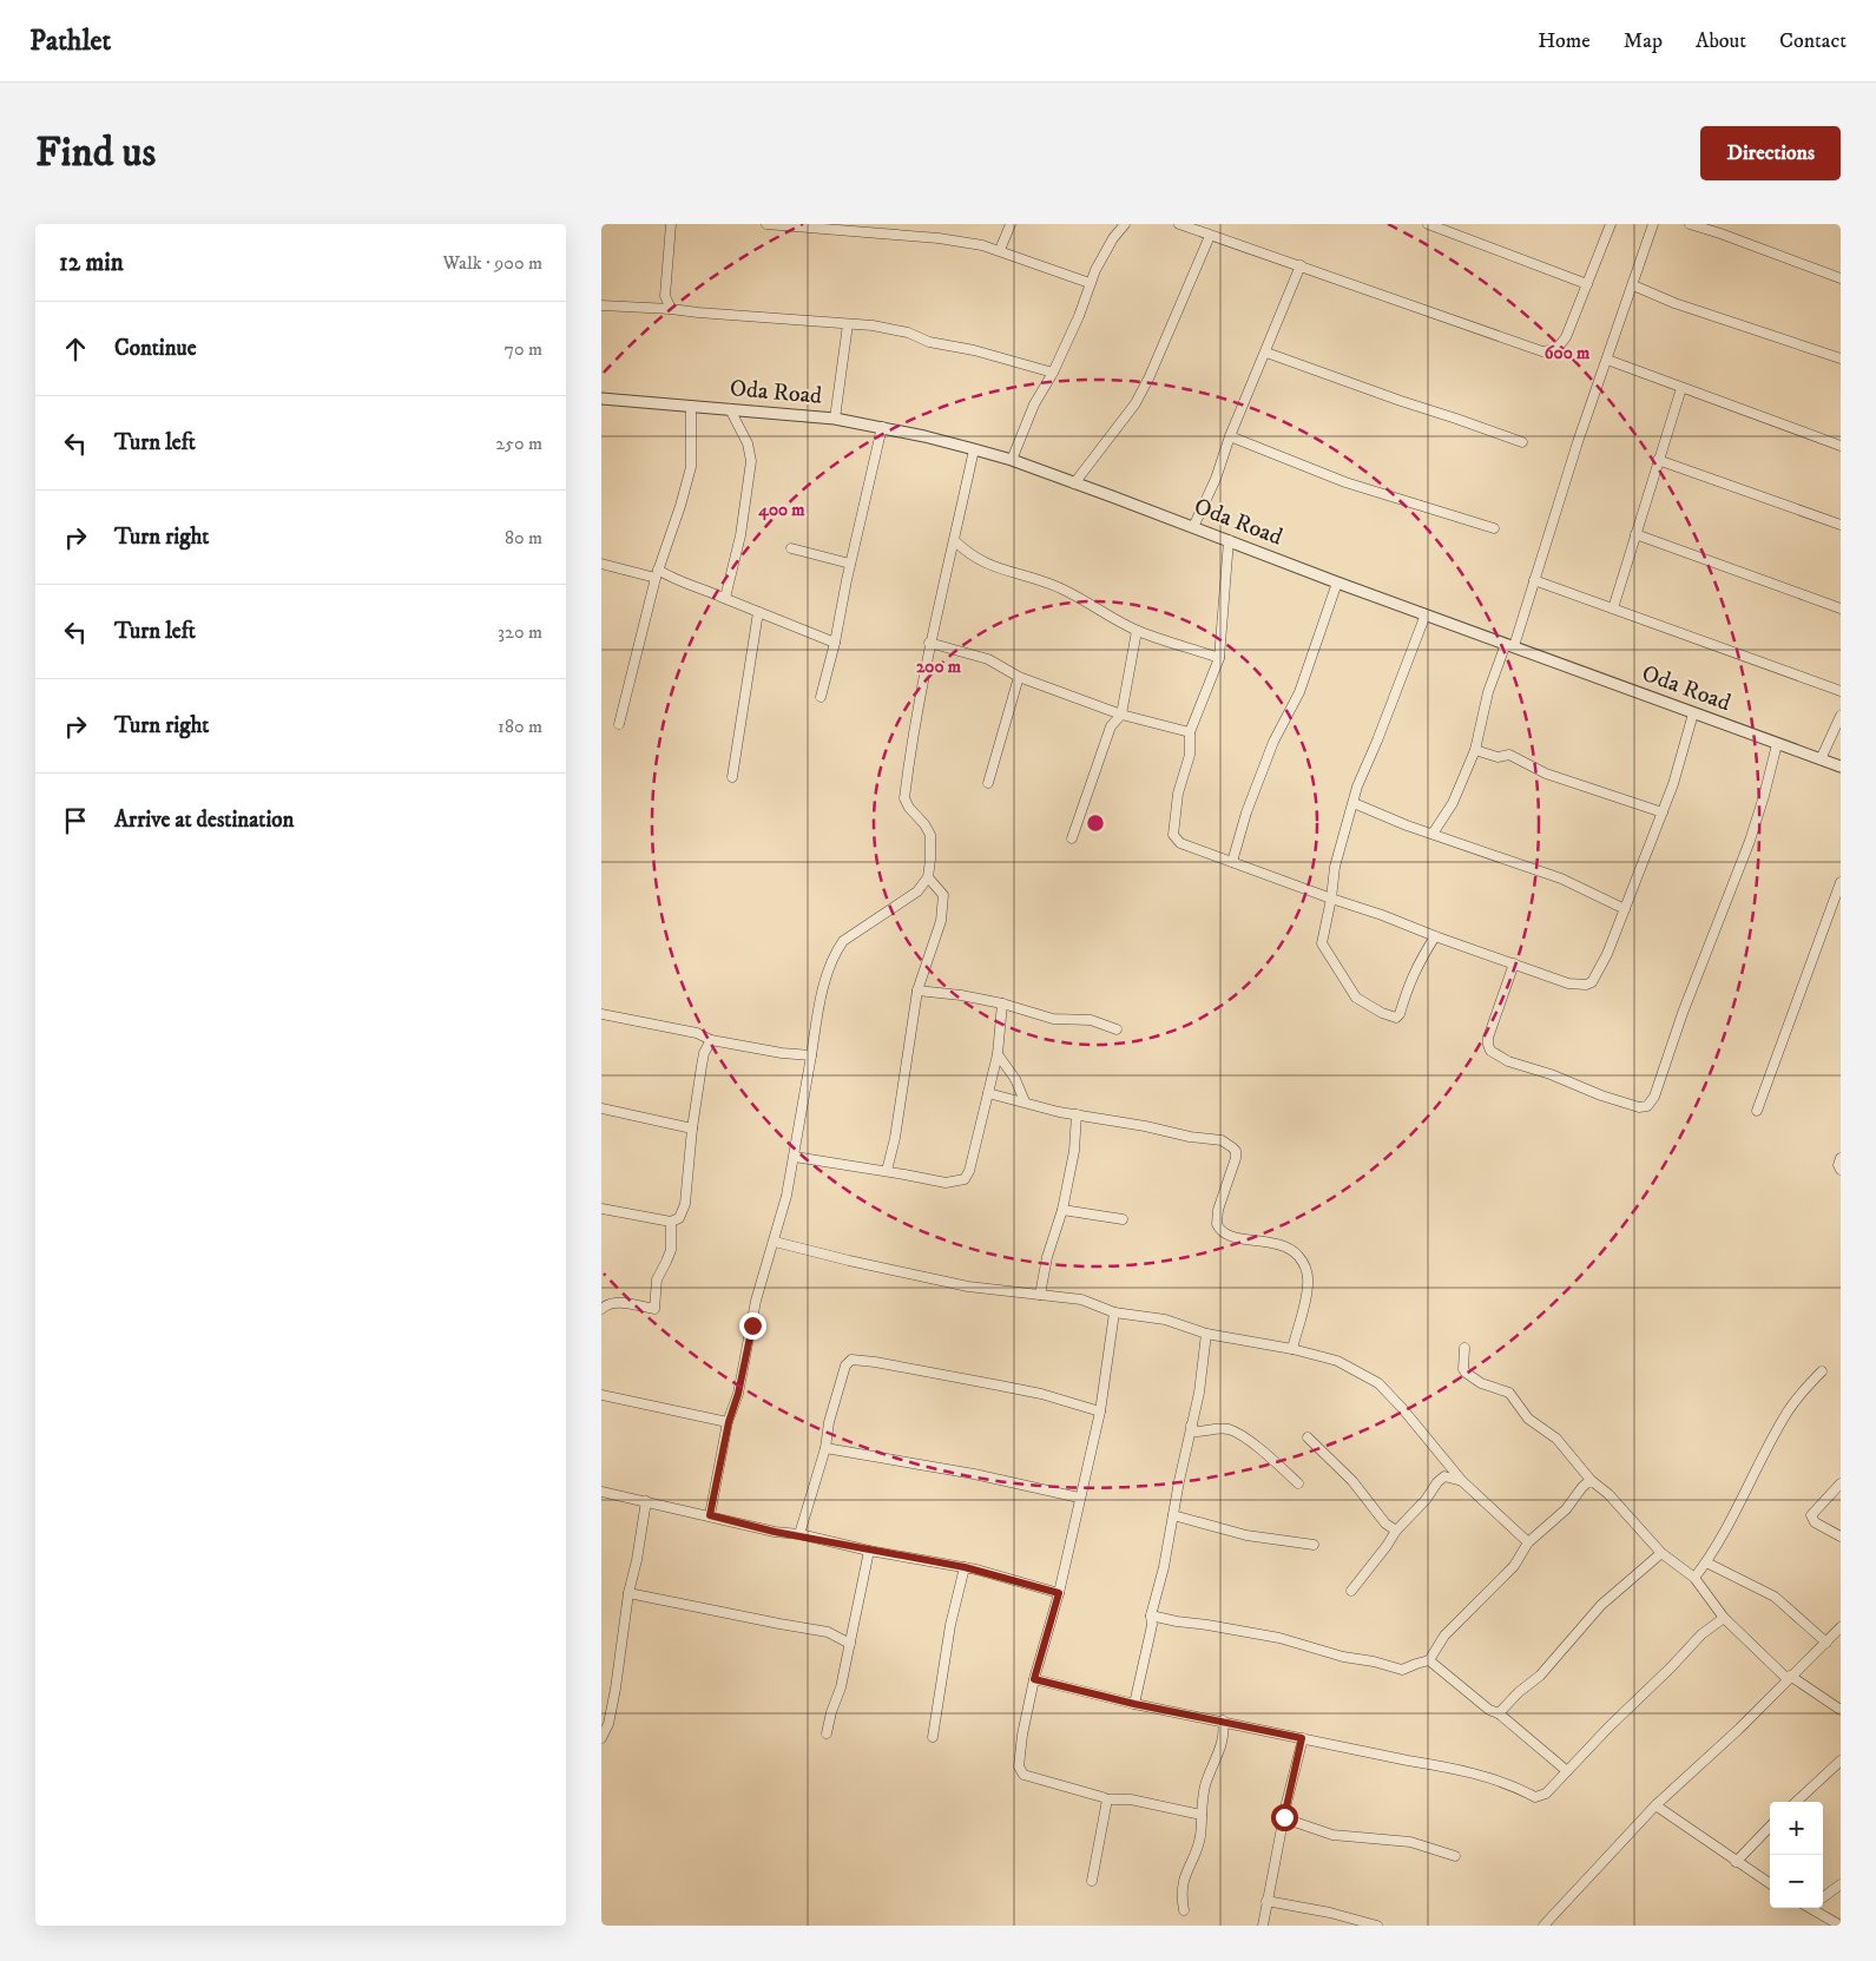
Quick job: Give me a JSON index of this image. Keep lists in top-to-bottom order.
{
  "streets": {
    "street": ["Oda Road"]
  },
  "page": {
    "header": "Pathlet",
    "nav": [
      "Home",
      "Map",
      "About",
      "Contact"
    ],
    "buttons": "Directions",
    "title": "Find us",
    "heading": ["12 min", "Walk · 900 m"],
    "list": [
      ["Continue", "70 m"],
      ["Turn left", "250 m"],
      ["Turn right", "80 m"],
      ["Turn left", "320 m"],
      ["Turn right", "180 m"],
      "Arrive at destination"
    ],
    "map_buttons": ["+", "−"]
  },
  "rings": ["600 m", "400 m", "200 m"]
}
